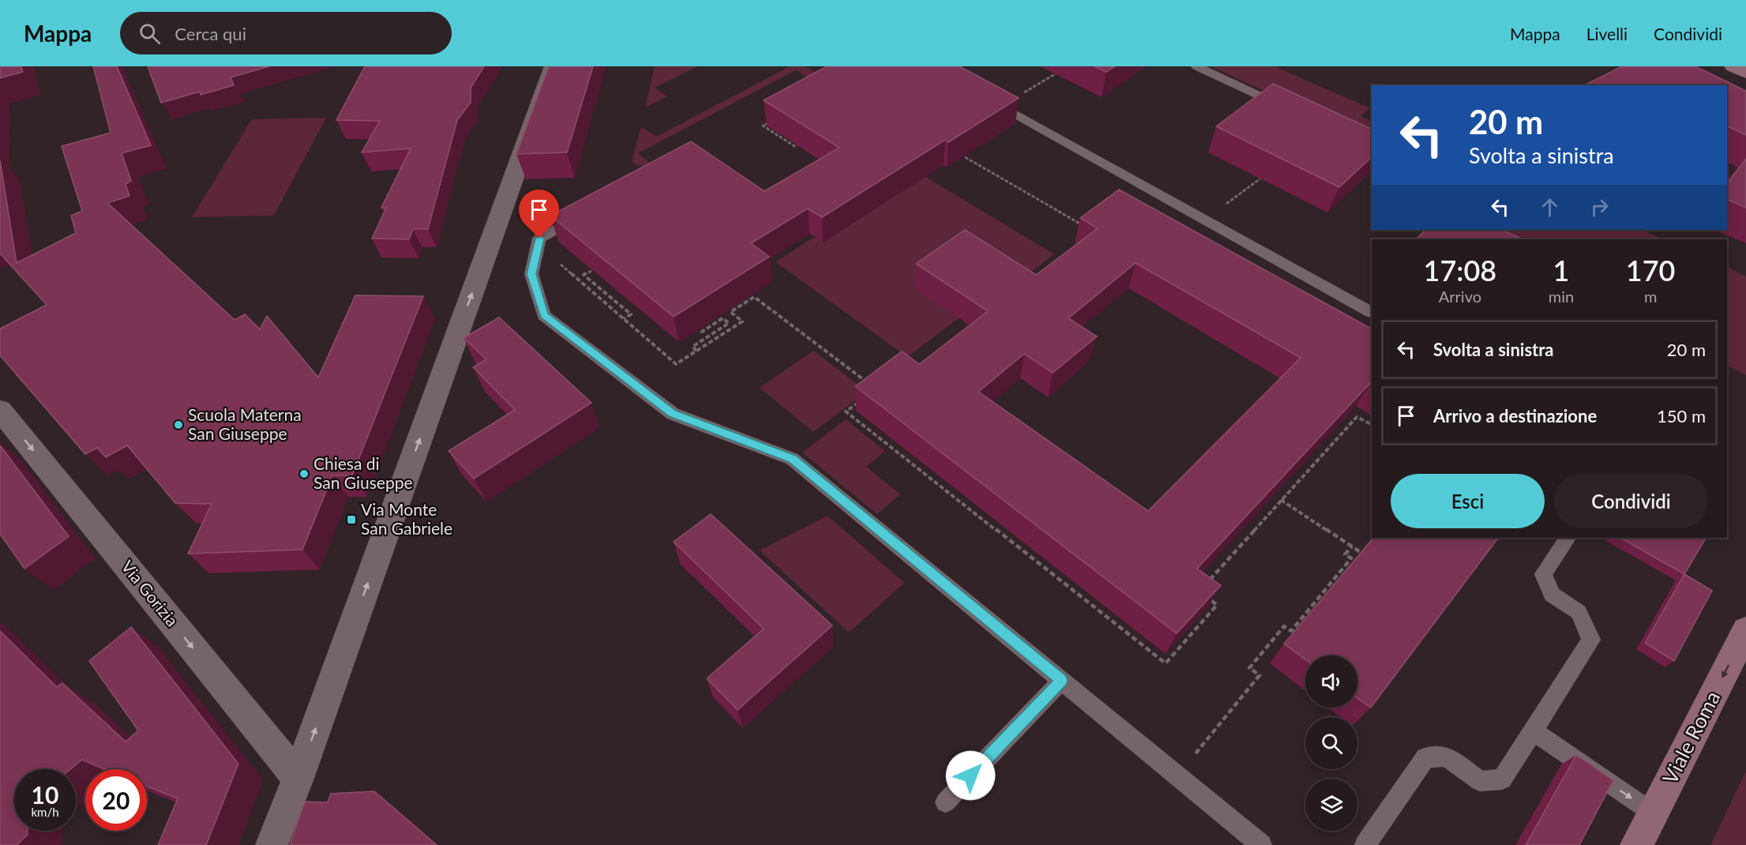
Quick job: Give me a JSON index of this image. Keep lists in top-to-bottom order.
{
  "streets": {
    "street": ["Via Gorizia", "Viale Roma"]
  },
  "one_way": ["Via Gorizia", "Viale Roma"],
  "places": {
    "other": ["Scuola Materna San Giuseppe", "Chiesa di San Giuseppe"],
    "transit": ["Via Monte San Gabriele"]
  },
  "page": {
    "header": "Mappa",
    "search": "Cerca qui",
    "nav": ["Mappa", "Livelli", "Condividi"],
    "turn": ["20 m", "Svolta a sinistra"],
    "eta": [
      "17:08",
      "Arrivo",
      "1",
      "min",
      "170",
      "m"
    ],
    "list": [
      {
        "name": "Svolta a sinistra",
        "value": "20 m"
      },
      {
        "name": "Arrivo a destinazione",
        "value": "150 m"
      }
    ],
    "buttons": ["Esci", "Condividi"],
    "speed": "10 km/h",
    "limit": "20"
  }
}
